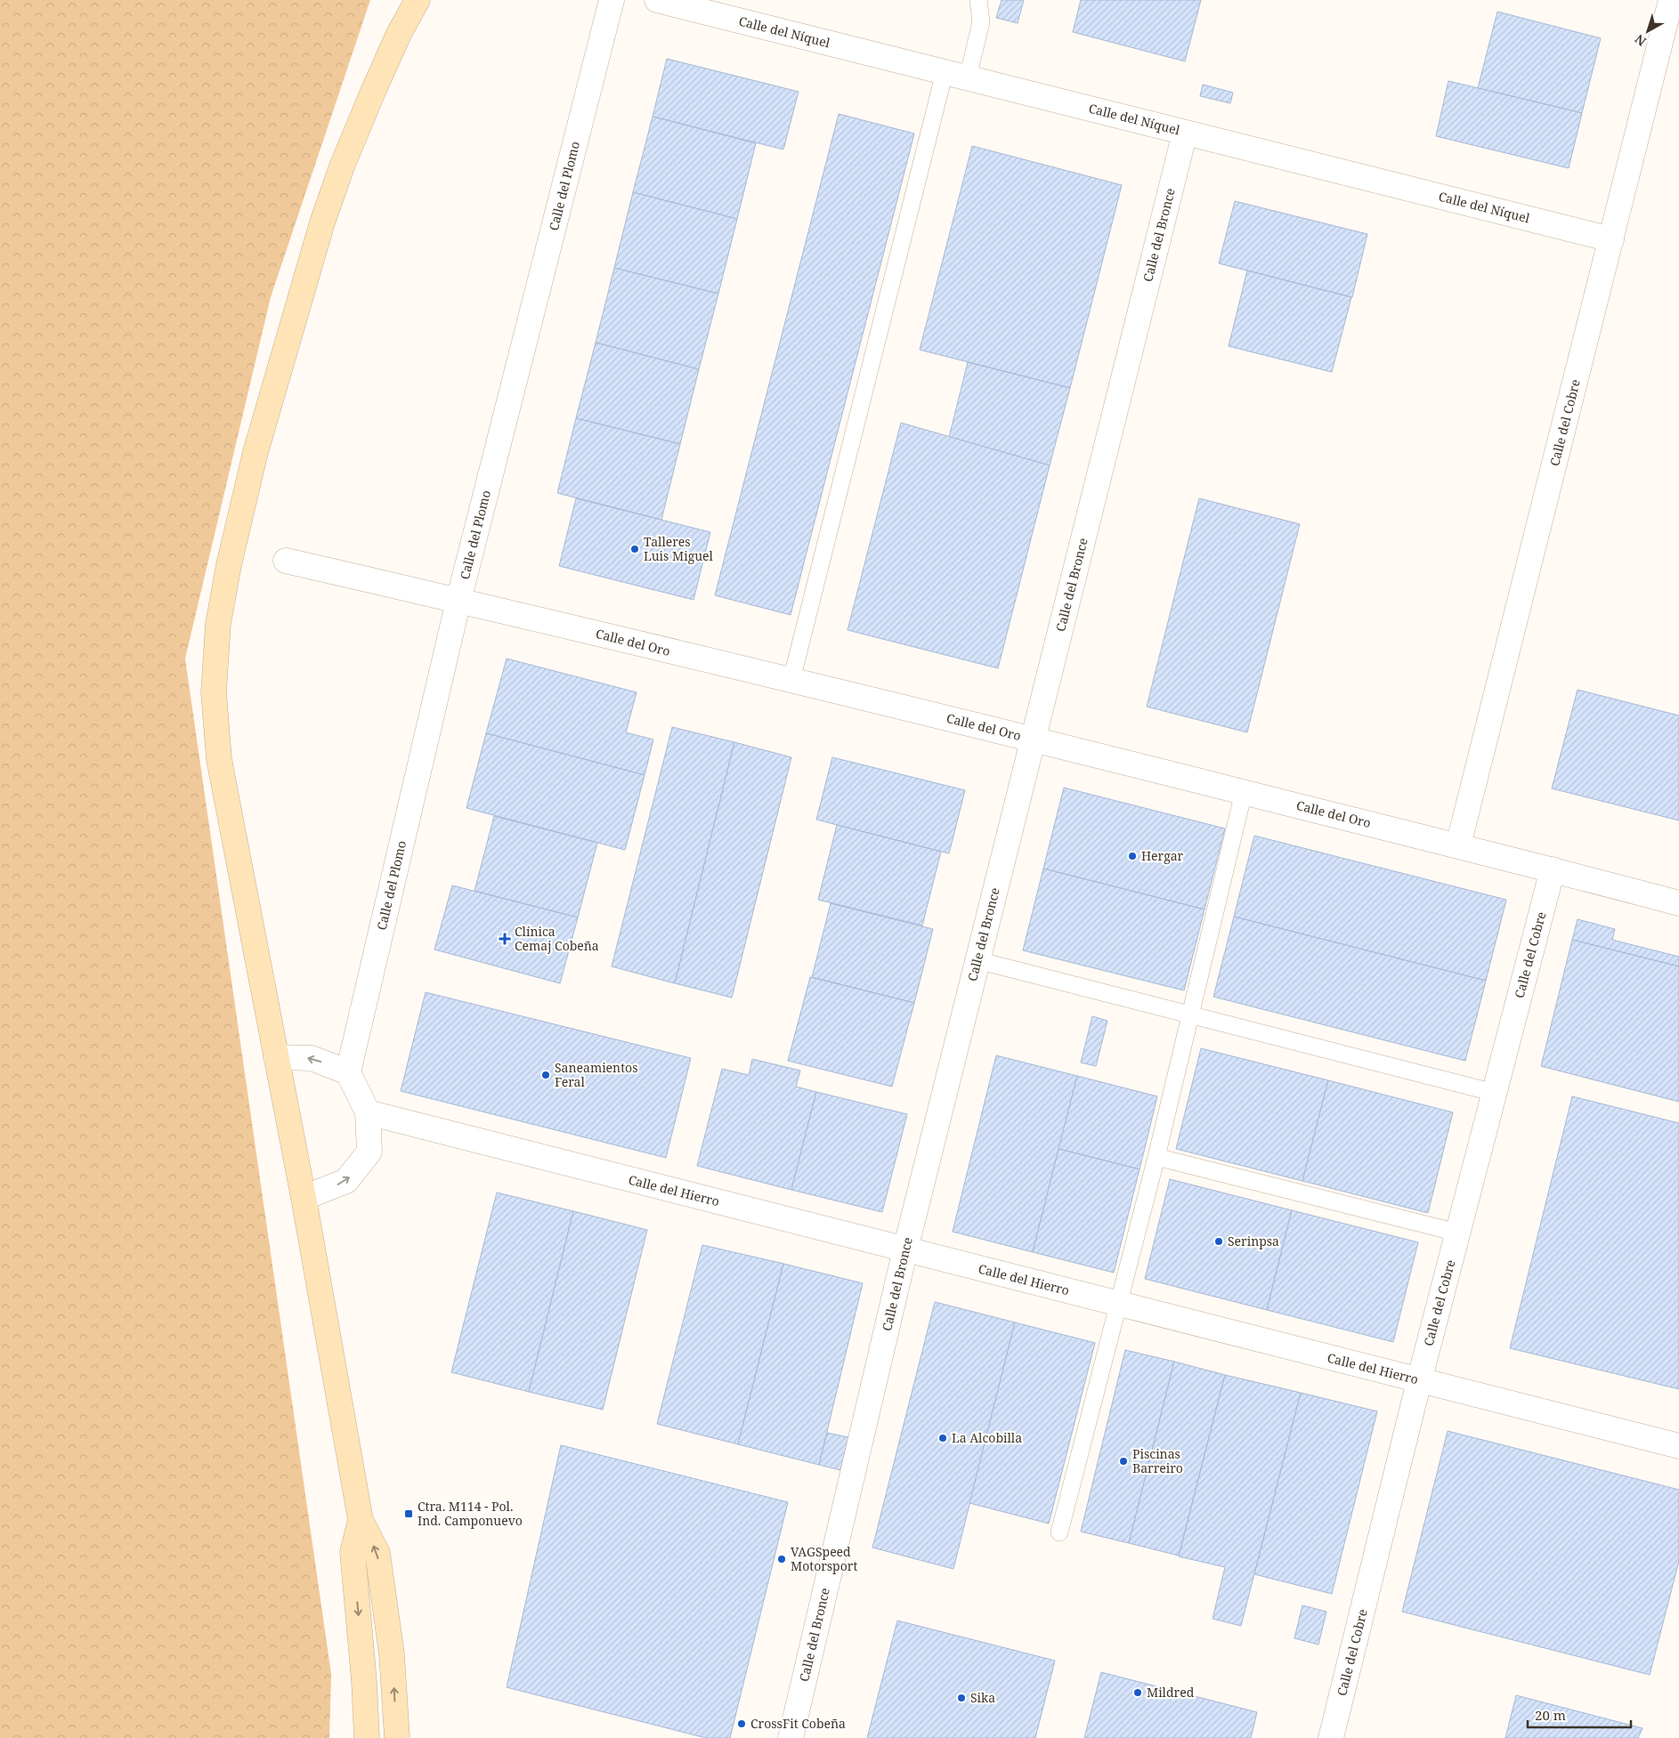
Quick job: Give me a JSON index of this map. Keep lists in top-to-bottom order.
{
  "streets": {
    "street": [
      "Calle del Níquel",
      "Calle del Plomo",
      "Calle del Bronce",
      "Calle del Cobre",
      "Calle del Oro",
      "Calle del Hierro"
    ]
  },
  "crossings": [
    ["Calle del Níquel", "Calle del Bronce"],
    ["Calle del Níquel", "Calle del Cobre"],
    ["Calle del Plomo", "Calle del Oro"],
    ["Calle del Bronce", "Calle del Oro"],
    ["Calle del Bronce", "Calle del Hierro"],
    ["Calle del Cobre", "Calle del Oro"],
    ["Calle del Cobre", "Calle del Hierro"]
  ],
  "places": {
    "other": [
      "Talleres Luis Miguel",
      "Hergar",
      "Saneamientos Feral",
      "Serinpsa",
      "La Alcobilla",
      "Piscinas Barreiro",
      "VAGSpeed Motorsport",
      "Mildred",
      "Sika",
      "CrossFit Cobeña"
    ],
    "health": ["Clínica Cemaj Cobeña"],
    "transit": ["Ctra. M114 - Pol. Ind. Camponuevo"]
  },
  "scale_bar": "20 m",
  "north": "bottom left"
}
